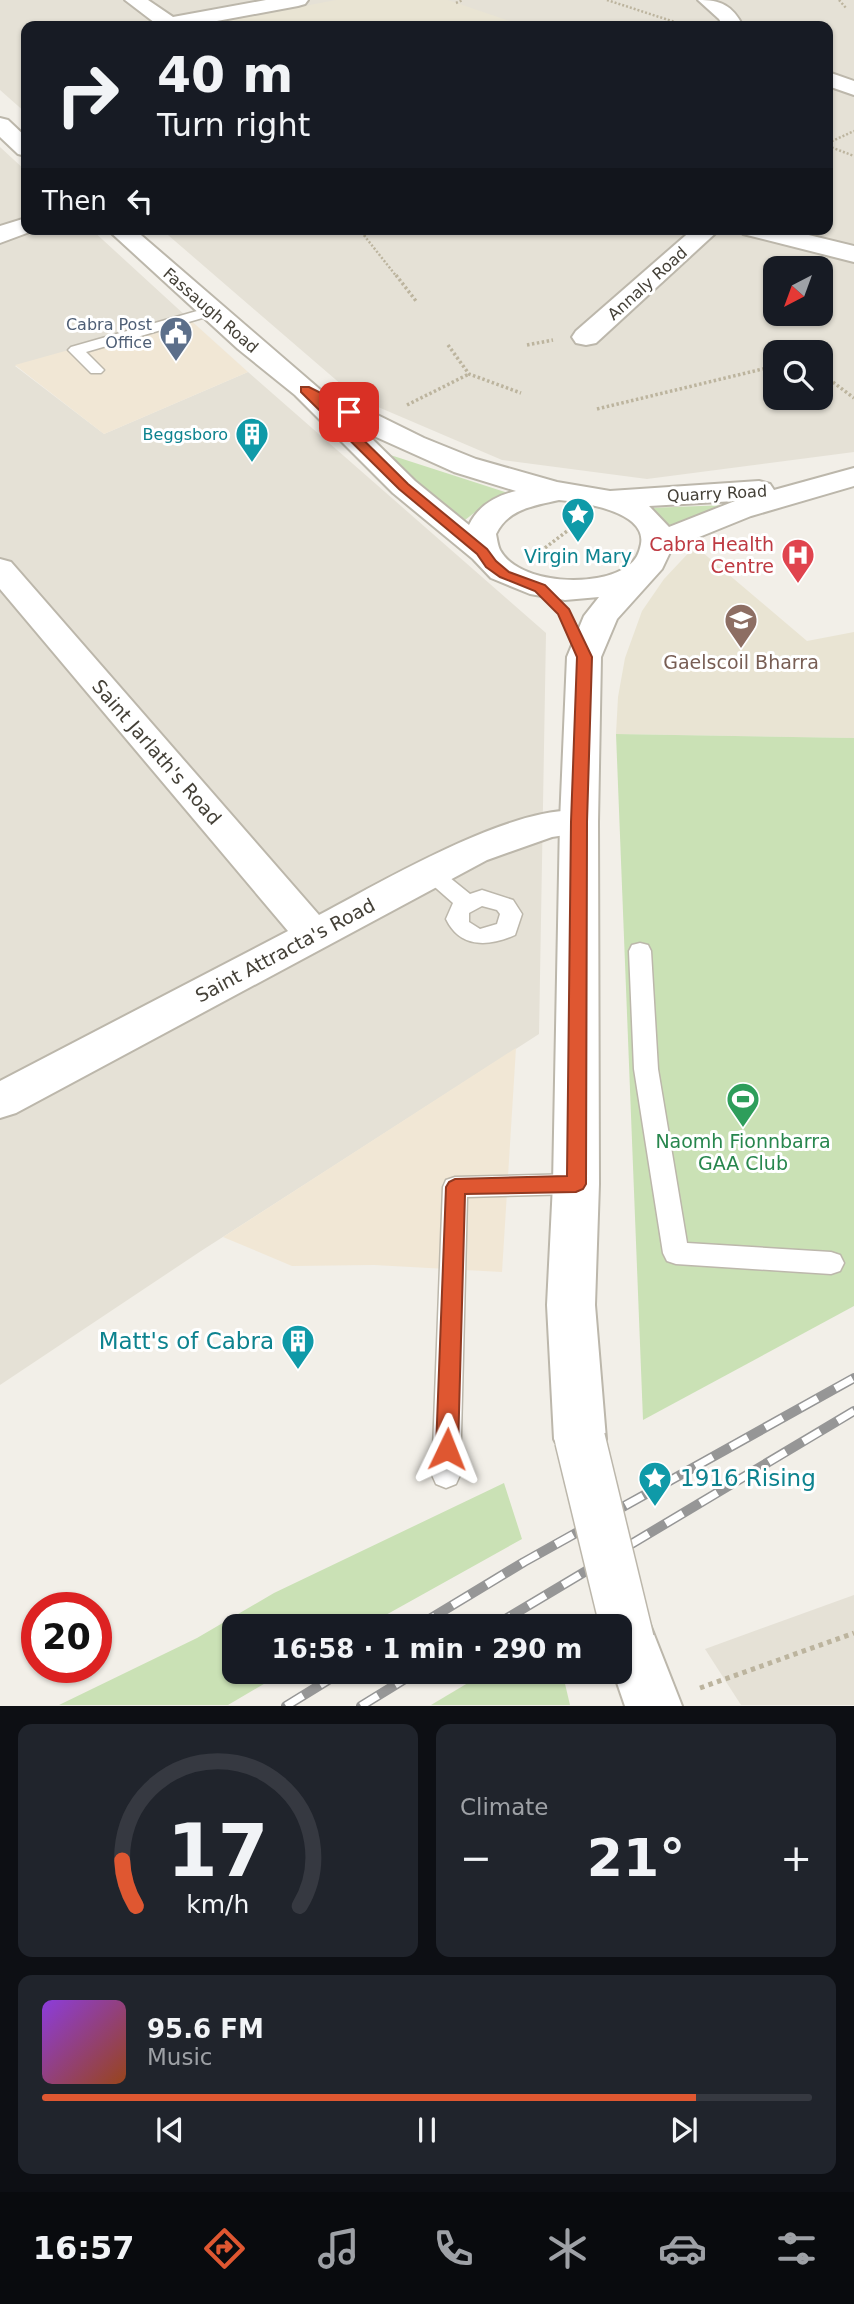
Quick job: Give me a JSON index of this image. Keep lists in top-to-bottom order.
{
  "streets": {
    "street": [
      "Annaly Road",
      "Fassaugh Road",
      "Quarry Road",
      "Saint Jarlath's Road",
      "Saint Attracta's Road"
    ]
  },
  "crossings": [
    ["Saint Jarlath's Road", "Saint Attracta's Road"]
  ],
  "places": {
    "public building": ["Cabra Post Office"],
    "building": ["Beggsboro", "Matt's of Cabra"],
    "place": ["Virgin Mary", "1916 Rising"],
    "hospital": ["Cabra Health Centre"],
    "school or university": ["Gaelscoil Bharra"],
    "sports": ["Naomh Fionnbarra GAA Club"]
  },
  "north": "bottom left",
  "page": {
    "turn": ["40 m", "Turn right"],
    "then": "Then",
    "limit": "20",
    "trip": "16:58 · 1 min · 290 m",
    "tile": "Climate",
    "heat": ["−", "21°", "+"],
    "song": ["95.6 FM", "Music"],
    "tabs": "16:57",
    "gauge": ["17", "km/h"]
  }
}
